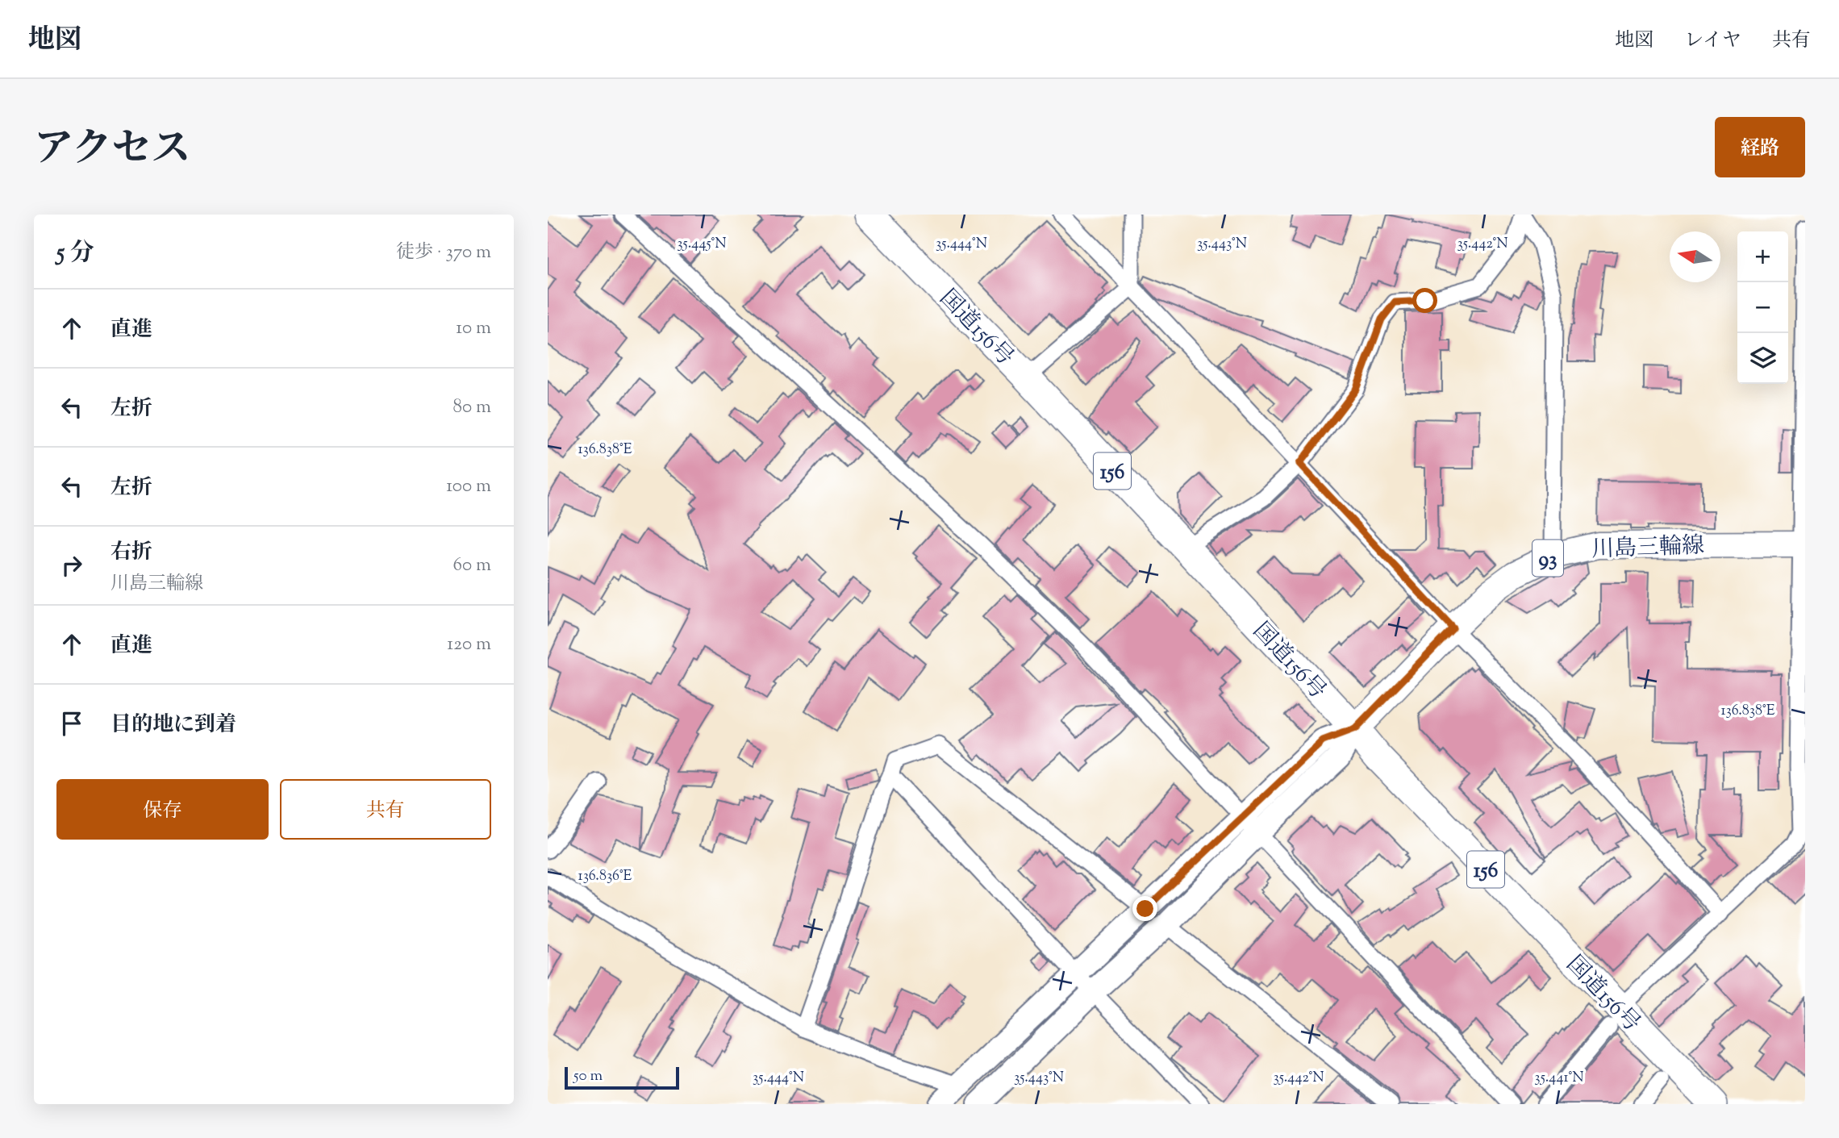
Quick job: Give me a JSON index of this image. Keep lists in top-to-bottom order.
{
  "streets": {
    "highway": ["国道156号", "156"],
    "main road": ["川島三輪線", "93"]
  },
  "crossings": [
    ["国道156号", "川島三輪線"]
  ],
  "scale_bar": "50 m",
  "north": "left",
  "page": {
    "header": "地図",
    "nav": ["地図", "レイヤ", "共有"],
    "title": "アクセス",
    "buttons": [
      "経路",
      ["保存", "共有"]
    ],
    "heading": ["5 分", "徒歩 · 370 m"],
    "map_buttons": ["+", "−"],
    "list": [
      ["直進", "10 m"],
      ["左折", "80 m"],
      ["左折", "100 m"],
      ["右折", "川島三輪線", "60 m"],
      ["直進", "120 m"],
      "目的地に到着"
    ],
    "scale": "50 m"
  },
  "coordinates": [
    "35.445°N",
    "35.444°N",
    "35.443°N",
    "35.442°N",
    "136.838°E",
    "136.836°E",
    "35.441°N"
  ]
}
